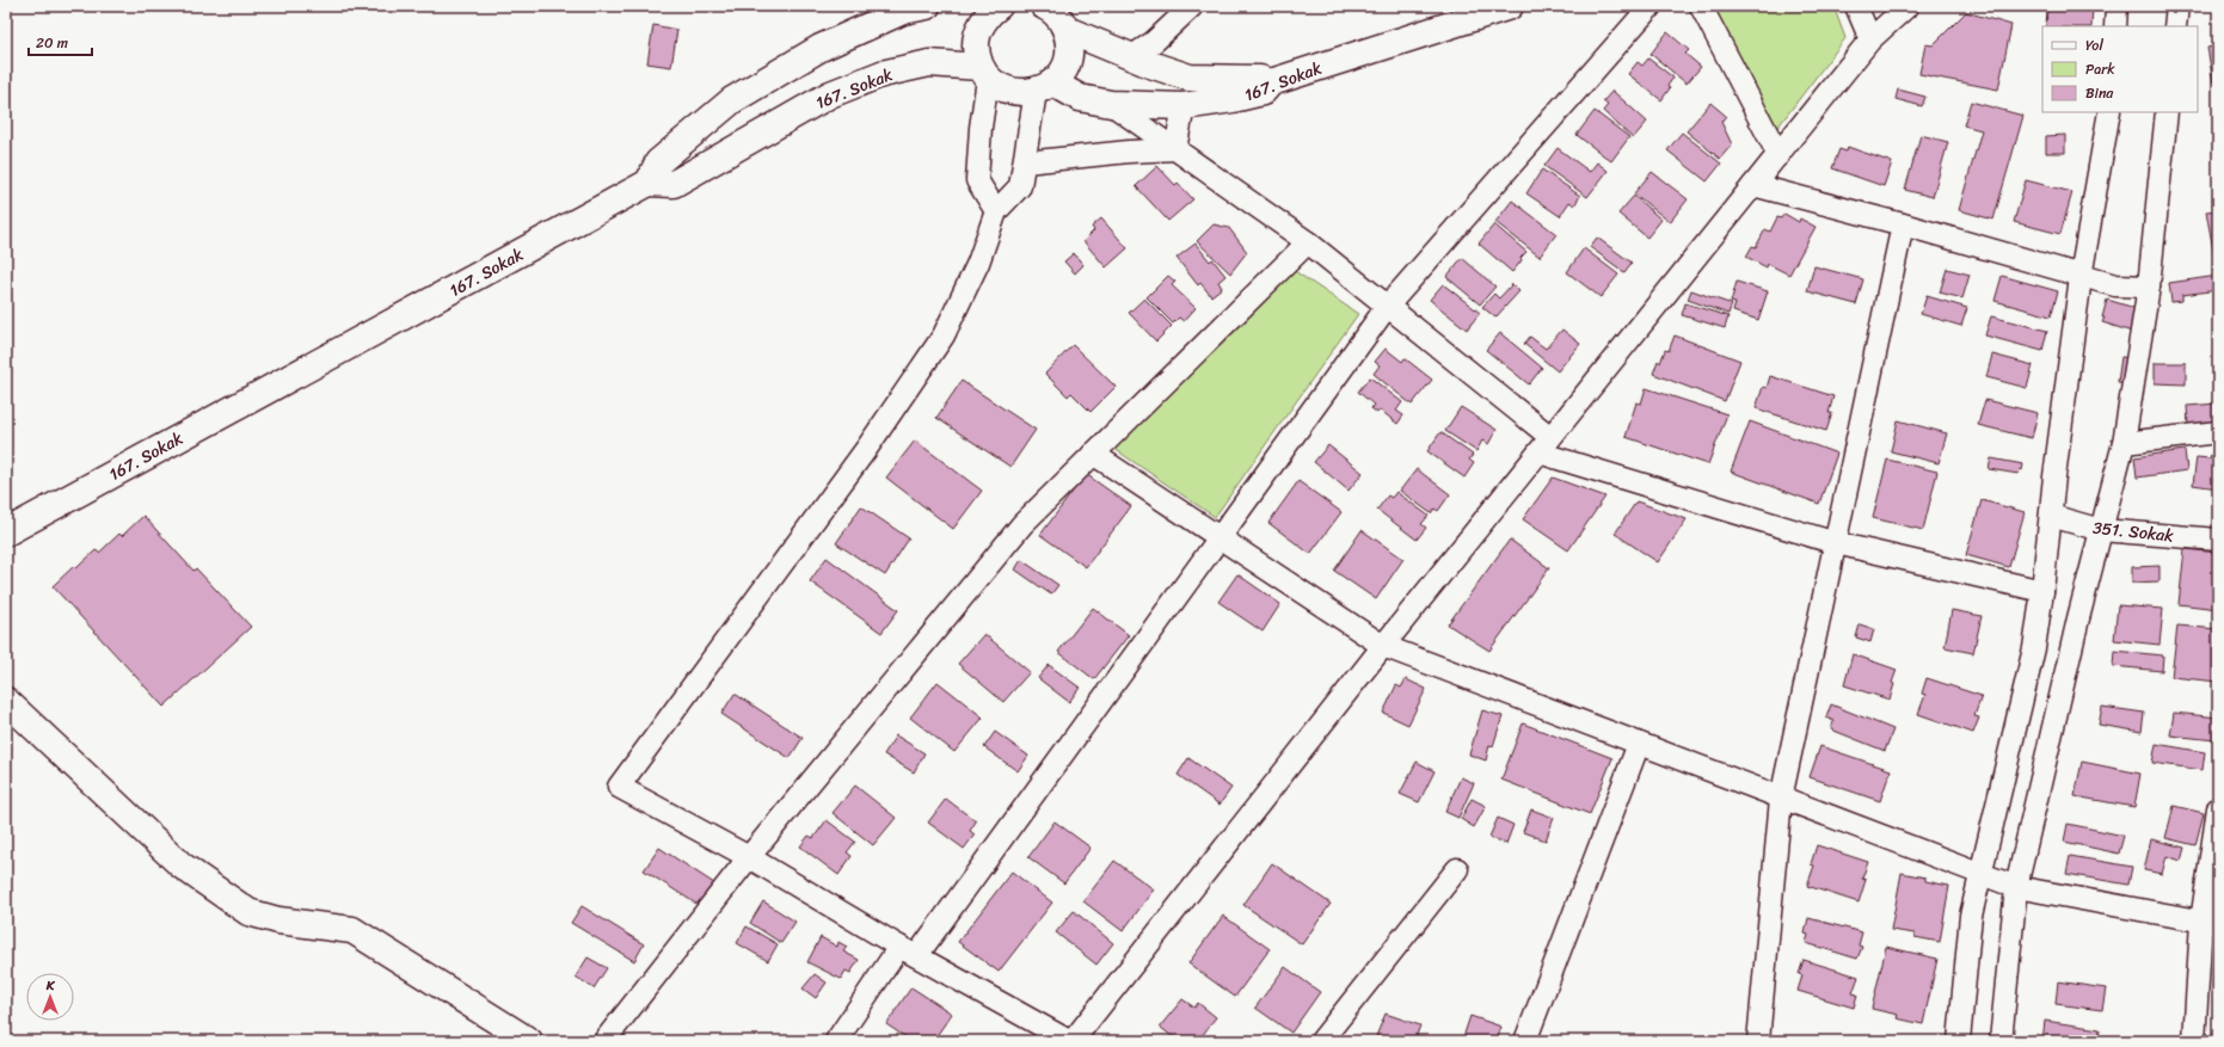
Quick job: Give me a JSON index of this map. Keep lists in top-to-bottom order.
{
  "streets": {
    "street": ["167. Sokak", "351. Sokak"]
  },
  "legend": ["Yol", "Park", "Bina"],
  "scale_bar": "20 m",
  "north": "top"
}
